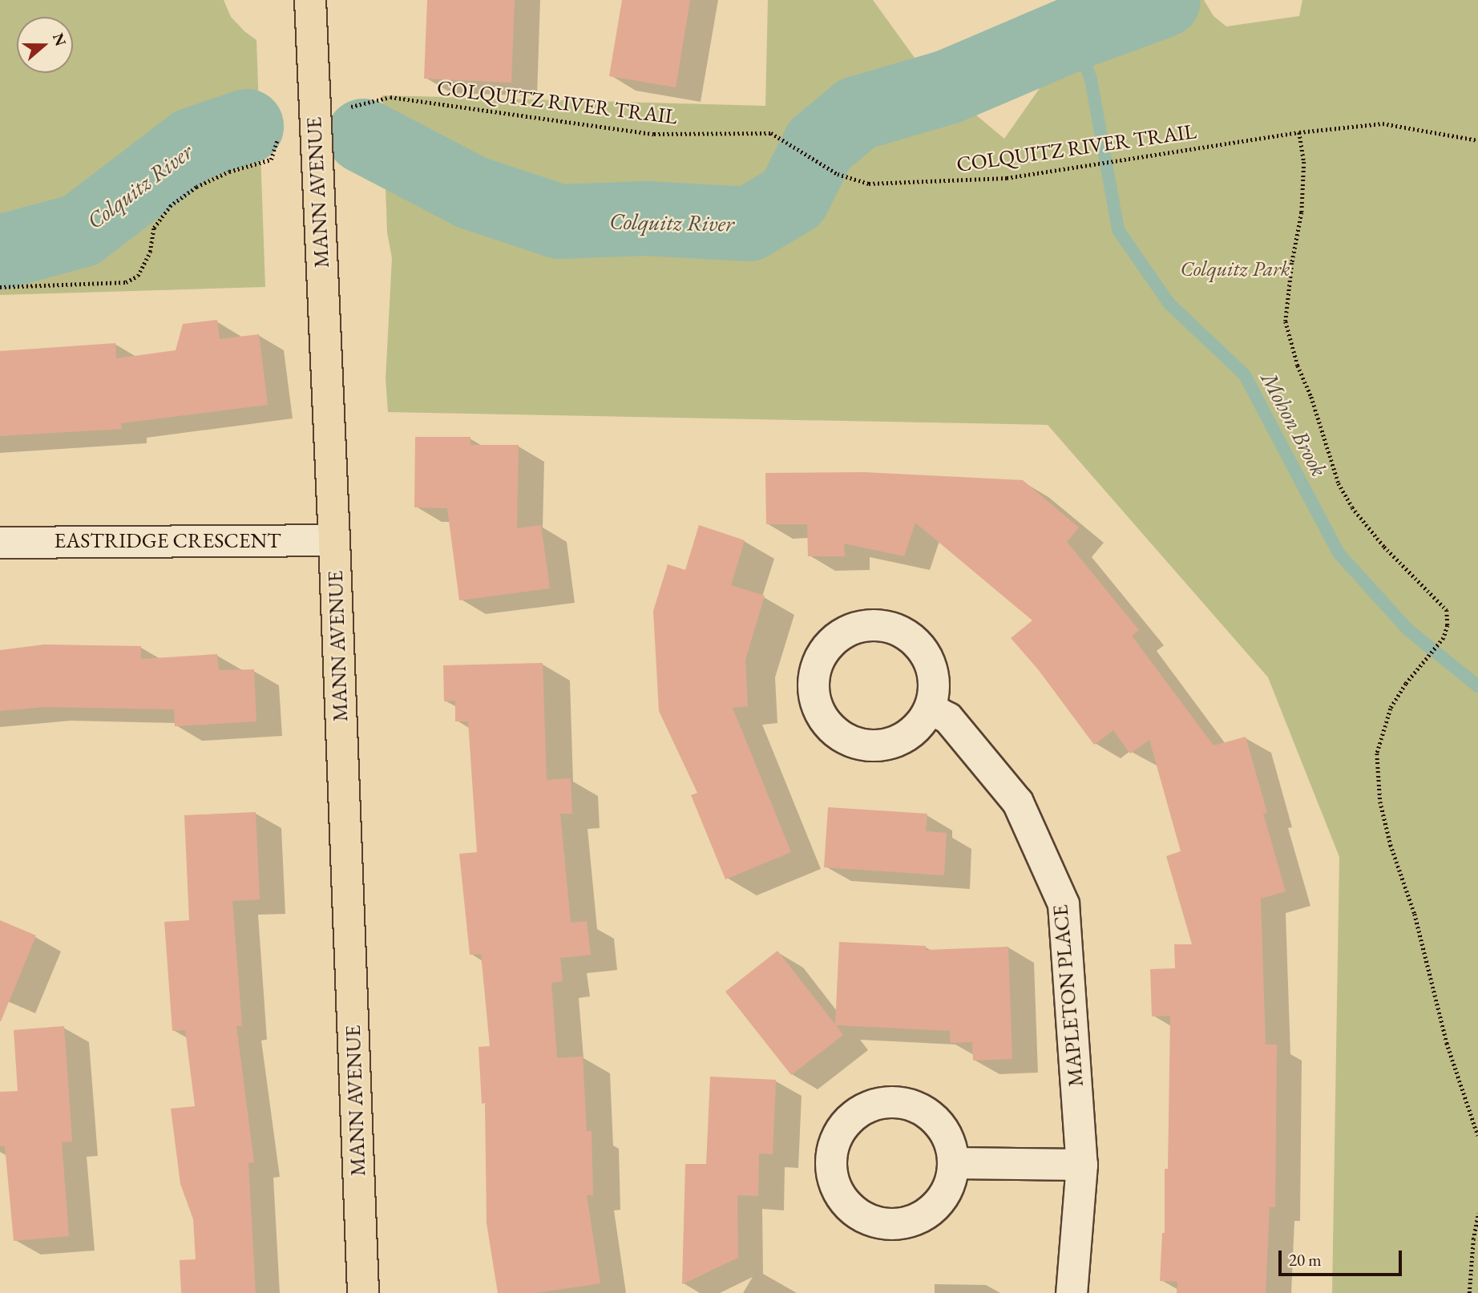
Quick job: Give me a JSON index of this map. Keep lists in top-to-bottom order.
{
  "streets": {
    "main road": ["MANN AVENUE"],
    "street": ["EASTRIDGE CRESCENT", "MAPLETON PLACE"],
    "path": ["COLQUITZ RIVER TRAIL"]
  },
  "crossings": [
    ["COLQUITZ RIVER TRAIL", "MANN AVENUE"],
    ["MANN AVENUE", "EASTRIDGE CRESCENT"]
  ],
  "water": ["Colquitz River", "Mohon Brook"],
  "parks": ["Colquitz Park"],
  "scale_bar": "20 m",
  "north": "right"
}
